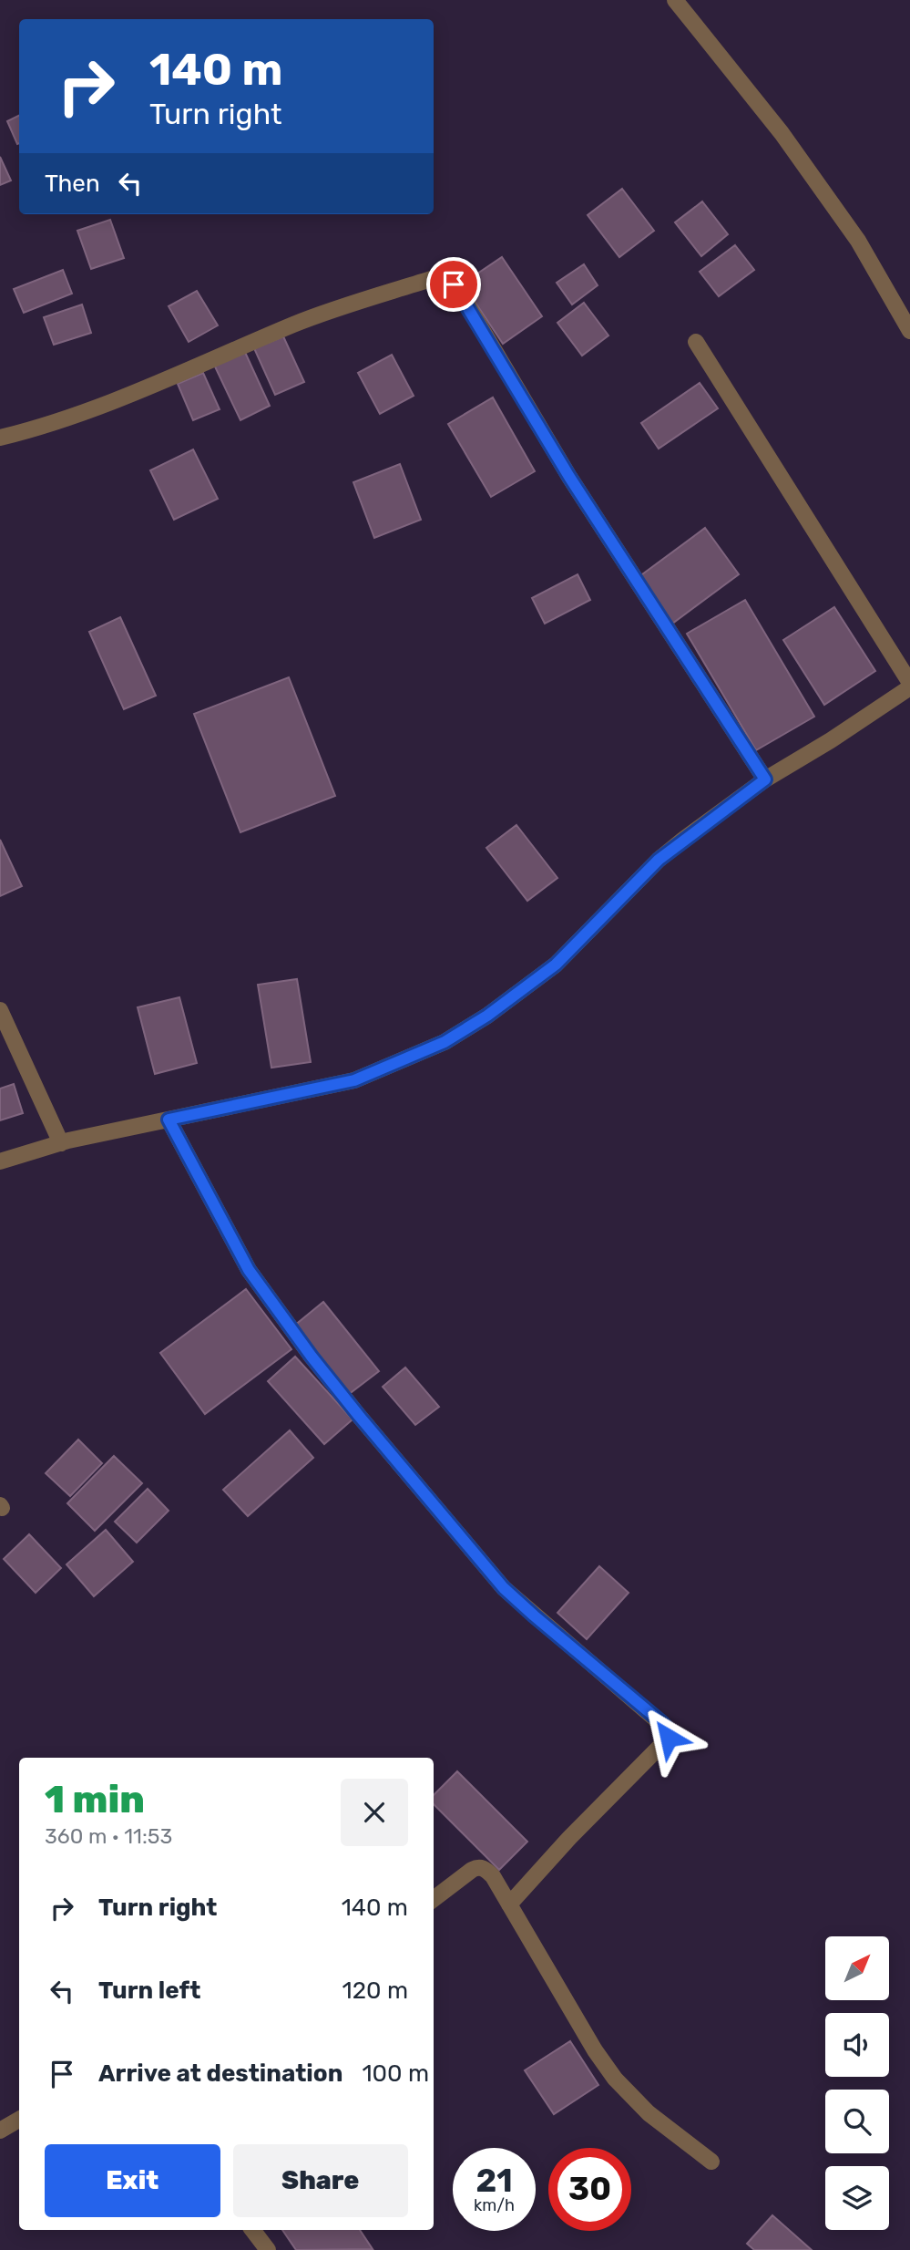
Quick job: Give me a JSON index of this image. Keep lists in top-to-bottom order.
{
  "north": "top right",
  "page": {
    "turn": ["140 m", "Turn right"],
    "then": "Then",
    "heading": ["1 min", "360 m · 11:53"],
    "list": [
      {
        "name": "Turn right",
        "value": "140 m"
      },
      {
        "name": "Turn left",
        "value": "120 m"
      },
      {
        "name": "Arrive at destination",
        "value": "100 m"
      }
    ],
    "buttons": ["Exit", "Share"],
    "speed": "21 km/h",
    "limit": "30"
  }
}
